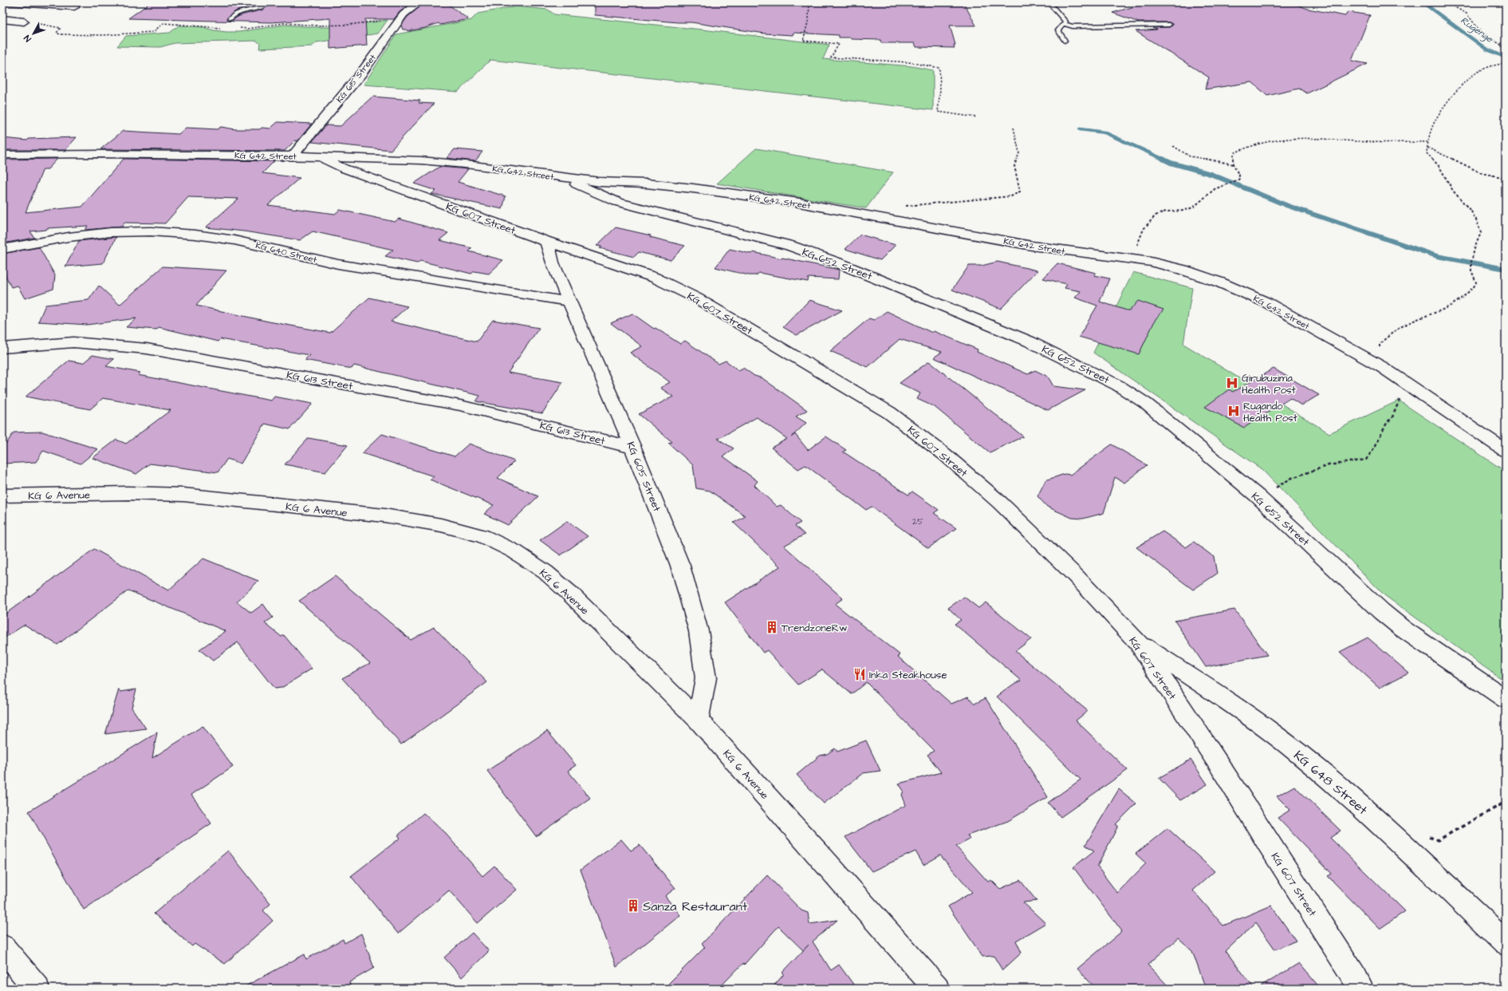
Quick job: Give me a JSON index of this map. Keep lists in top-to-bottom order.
{
  "streets": {
    "street": [
      "KG 615 Street",
      "KG 642 Street",
      "KG 607 Street",
      "KG 640 Street",
      "KG 652 Street",
      "KG 613 Street",
      "KG 605 Street",
      "KG 6 Avenue",
      "KG 648 Street"
    ]
  },
  "crossings": [
    ["KG 615 Street", "KG 642 Street"],
    ["KG 642 Street", "KG 607 Street"],
    ["KG 642 Street", "KG 652 Street"],
    ["KG 607 Street", "KG 605 Street"],
    ["KG 607 Street", "KG 648 Street"],
    ["KG 640 Street", "KG 605 Street"],
    ["KG 613 Street", "KG 605 Street"],
    ["KG 605 Street", "KG 6 Avenue"]
  ],
  "water": ["Rugenge"],
  "places": {
    "hospital": ["Girubuzima Health Post", "Rugando Health Post"],
    "building": ["TrendzoneRw", "Sanza Restaurant"],
    "restaurant": ["Inka Steakhouse"]
  },
  "house_numbers": ["25"],
  "north": "bottom left"
}
